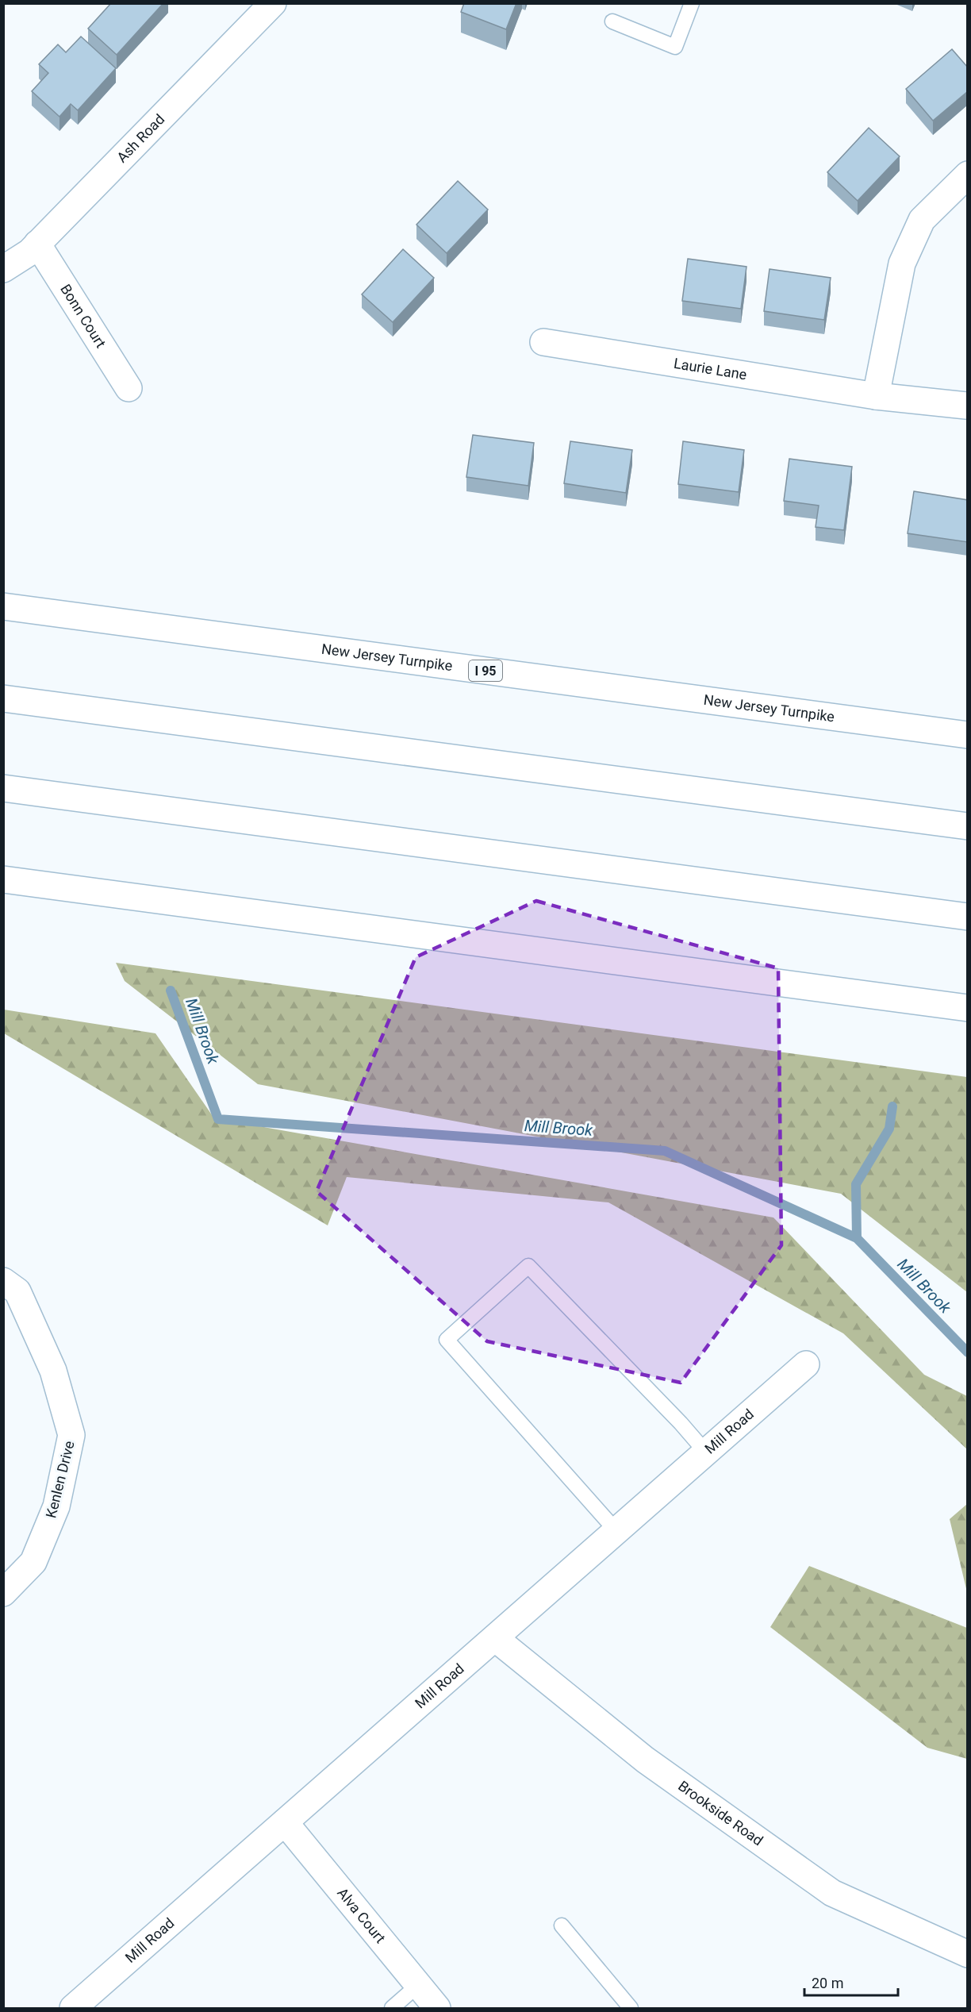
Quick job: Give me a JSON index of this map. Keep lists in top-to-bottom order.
{
  "streets": {
    "main road": [
      "Ash Road",
      "Bonn Court",
      "Laurie Lane",
      "New Jersey Turnpike",
      "I 95",
      "Mill Road",
      "Kenlen Drive",
      "Brookside Road",
      "Alva Court"
    ]
  },
  "crossings": [
    ["Ash Road", "Bonn Court"],
    ["Mill Road", "Brookside Road"],
    ["Mill Road", "Alva Court"]
  ],
  "water": ["Mill Brook"],
  "scale_bar": "20 m"
}
